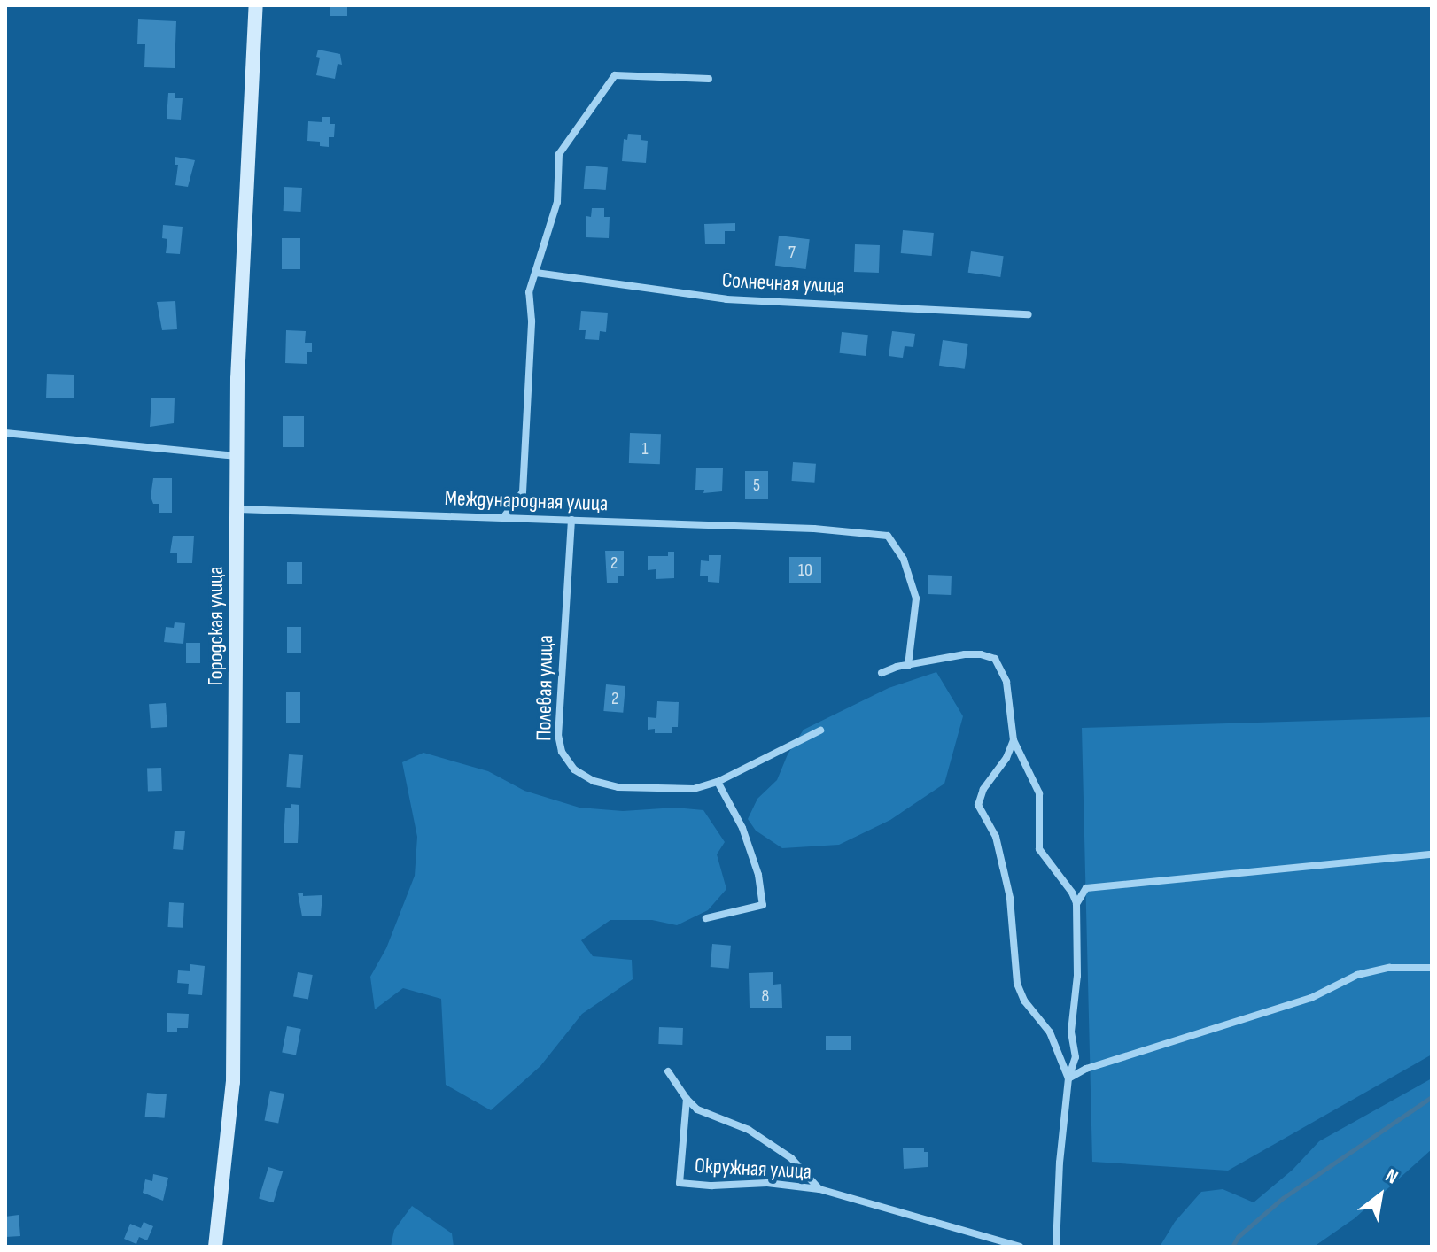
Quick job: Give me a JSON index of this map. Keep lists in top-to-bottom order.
{
  "streets": {
    "main road": ["Городская улица"],
    "street": [
      "Солнечная улица",
      "Международная улица",
      "Полевая улица",
      "Окружная улица"
    ]
  },
  "crossings": [
    ["Международная улица", "Городская улица"],
    ["Международная улица", "Полевая улица"]
  ],
  "house_numbers": [
    "7",
    "1",
    "5",
    "2",
    "10",
    "2",
    "8"
  ],
  "north": "top right"
}
